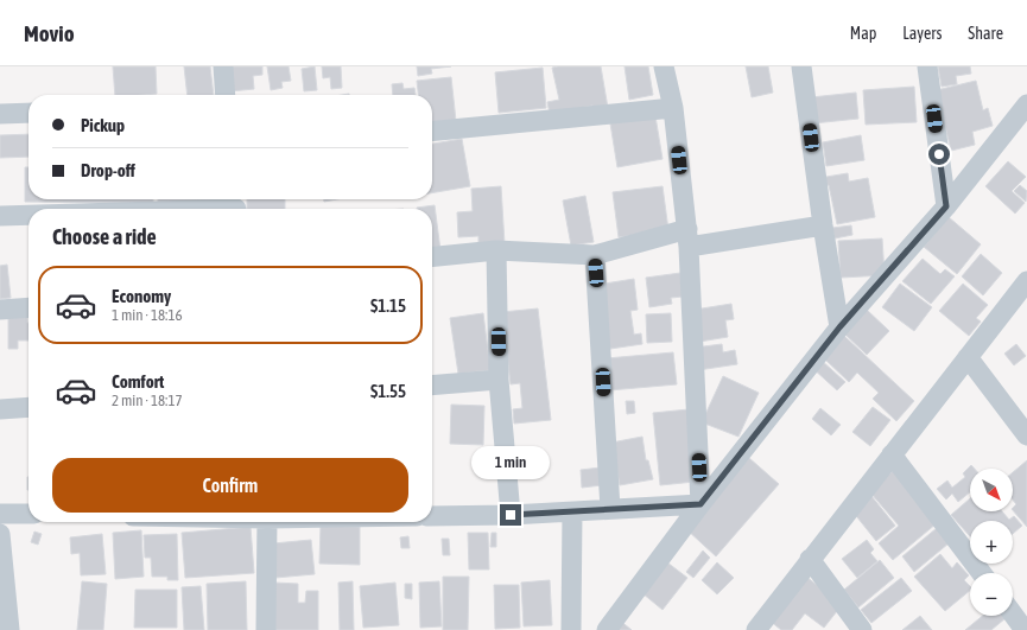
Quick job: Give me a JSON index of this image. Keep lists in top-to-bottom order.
{
  "north": "bottom right",
  "page": {
    "header": "Movio",
    "nav": ["Map", "Layers", "Share"],
    "banner": ["Pickup", "Drop-off"],
    "heading": "Choose a ride",
    "list": [
      {
        "name": "Economy",
        "note": "1 min · 18:16",
        "value": "$1.15"
      },
      {
        "name": "Comfort",
        "note": "2 min · 18:17",
        "value": "$1.55"
      }
    ],
    "bubble": "1 min",
    "buttons": "Confirm",
    "map_buttons": ["+", "−"]
  }
}
